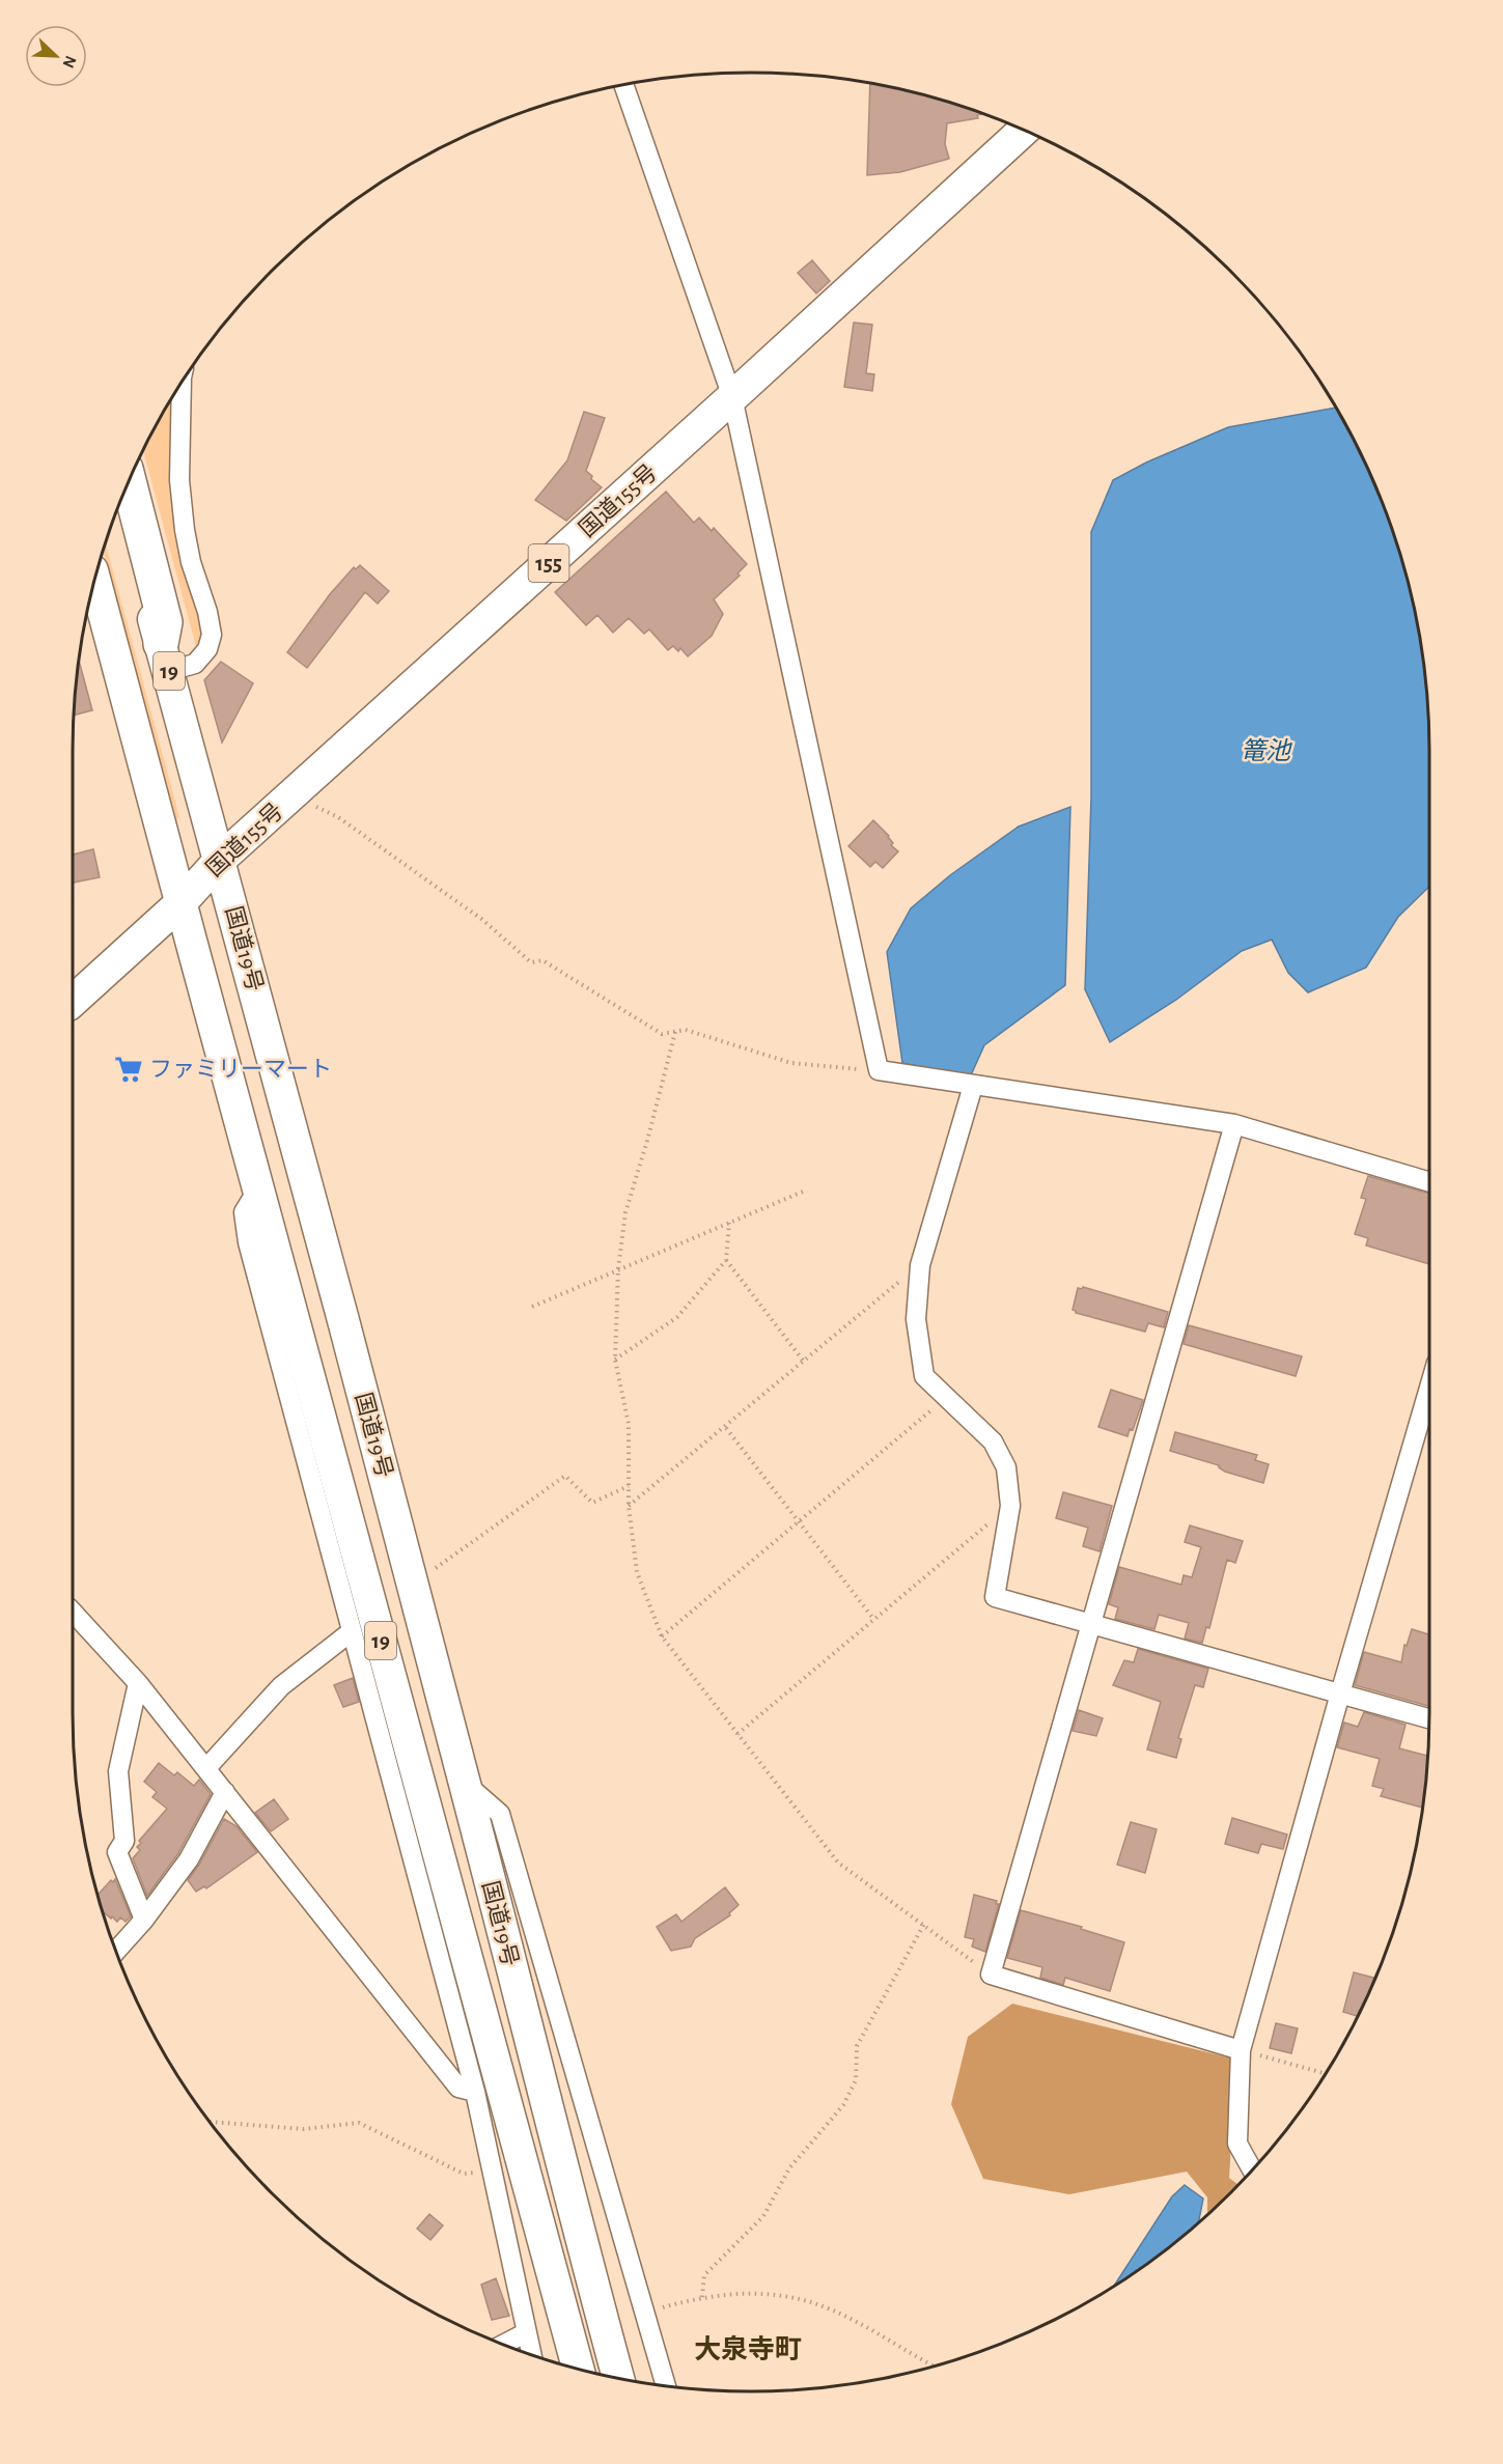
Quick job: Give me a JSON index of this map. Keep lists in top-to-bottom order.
{
  "streets": {
    "highway": [
      "国道155号",
      "155",
      "19",
      "国道19号"
    ]
  },
  "crossings": [
    ["国道155号", "国道19号"]
  ],
  "districts": ["大泉寺町"],
  "water": ["篭池"],
  "places": {
    "supermarket": ["ファミリーマート"]
  },
  "north": "bottom right"
}
